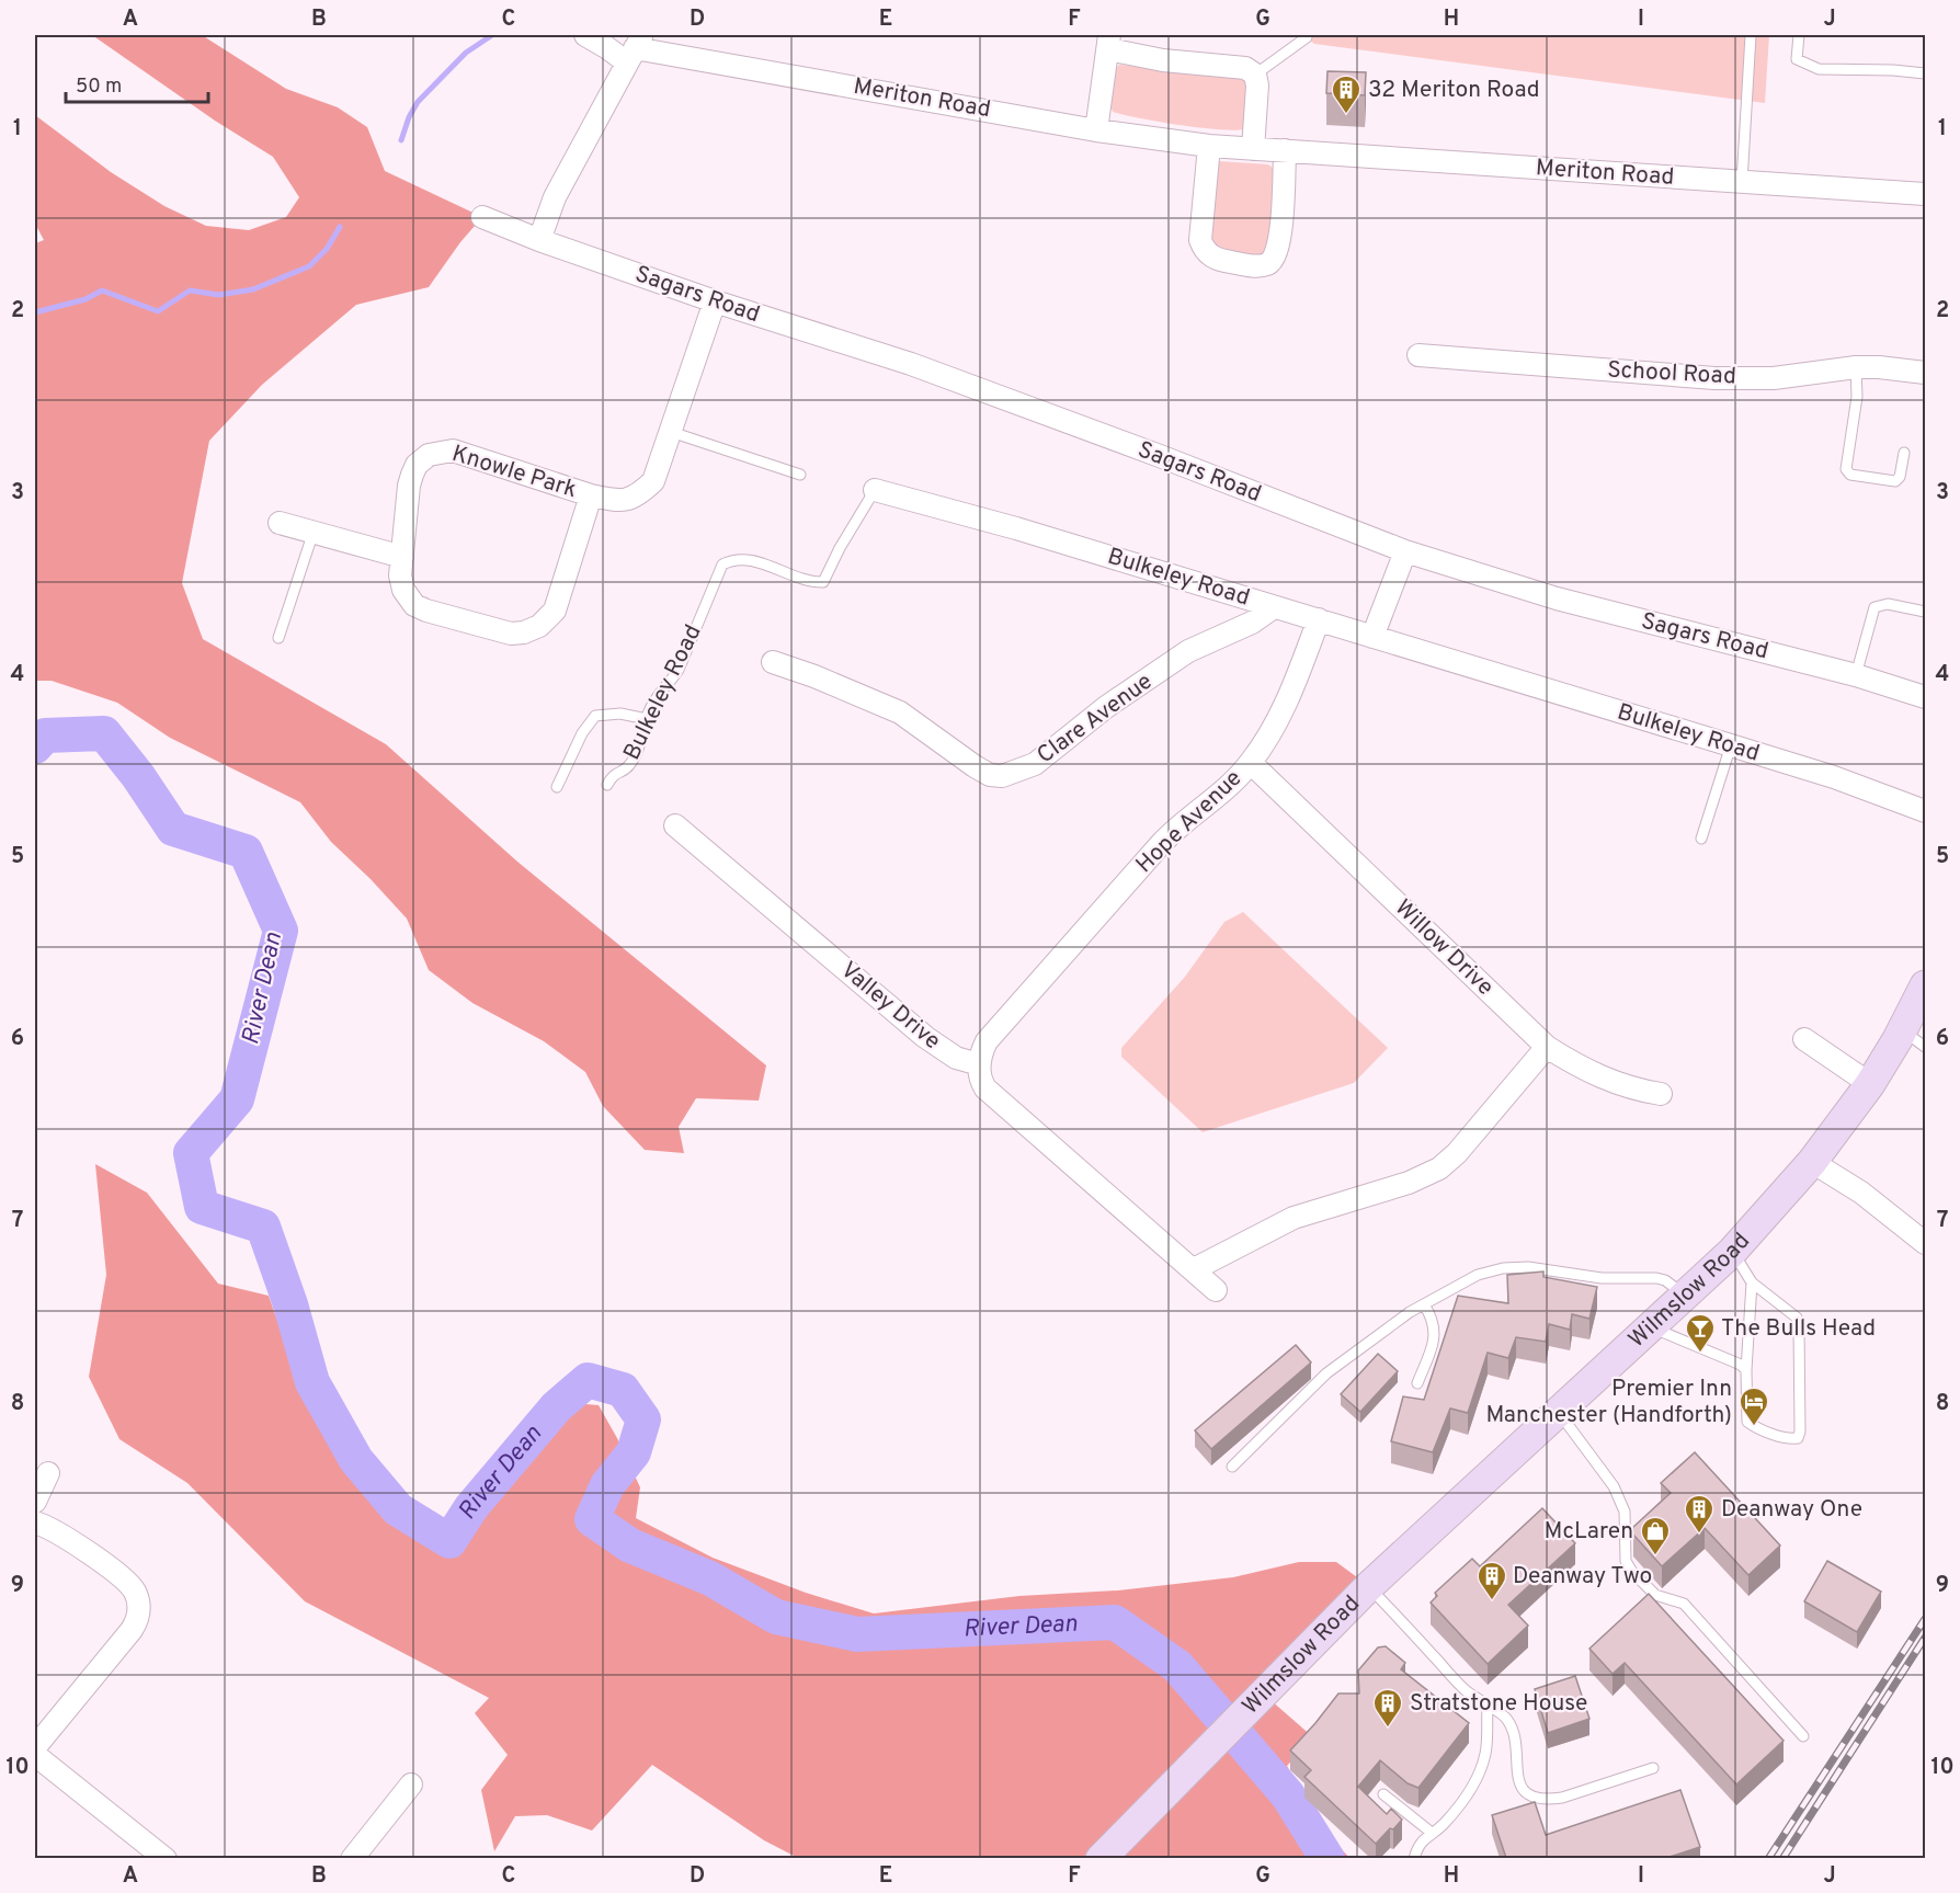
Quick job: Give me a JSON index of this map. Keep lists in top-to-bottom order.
{
  "streets": {
    "street": [
      "Meriton Road",
      "Sagars Road",
      "School Road",
      "Knowle Park",
      "Bulkeley Road",
      "Clare Avenue",
      "Hope Avenue",
      "Willow Drive",
      "Valley Drive",
      "Wilmslow Road"
    ]
  },
  "crossings": [
    ["Sagars Road", "Knowle Park"],
    ["Bulkeley Road", "Clare Avenue"],
    ["Bulkeley Road", "Hope Avenue"],
    ["Hope Avenue", "Willow Drive"],
    ["Hope Avenue", "Valley Drive"]
  ],
  "water": ["River Dean"],
  "places": {
    "building": [
      "32 Meriton Road",
      "Deanway One",
      "Deanway Two",
      "Stratstone House"
    ],
    "bar": ["The Bulls Head"],
    "hotel": ["Premier Inn Manchester (Handforth)"],
    "shop": ["McLaren"]
  },
  "scale_bar": "50 m",
  "grid": {
    "columns": [
      "A",
      "B",
      "C",
      "D",
      "E",
      "F",
      "G",
      "H",
      "I",
      "J"
    ],
    "rows": [
      "1",
      "2",
      "3",
      "4",
      "5",
      "6",
      "7",
      "8",
      "9",
      "10"
    ]
  }
}
